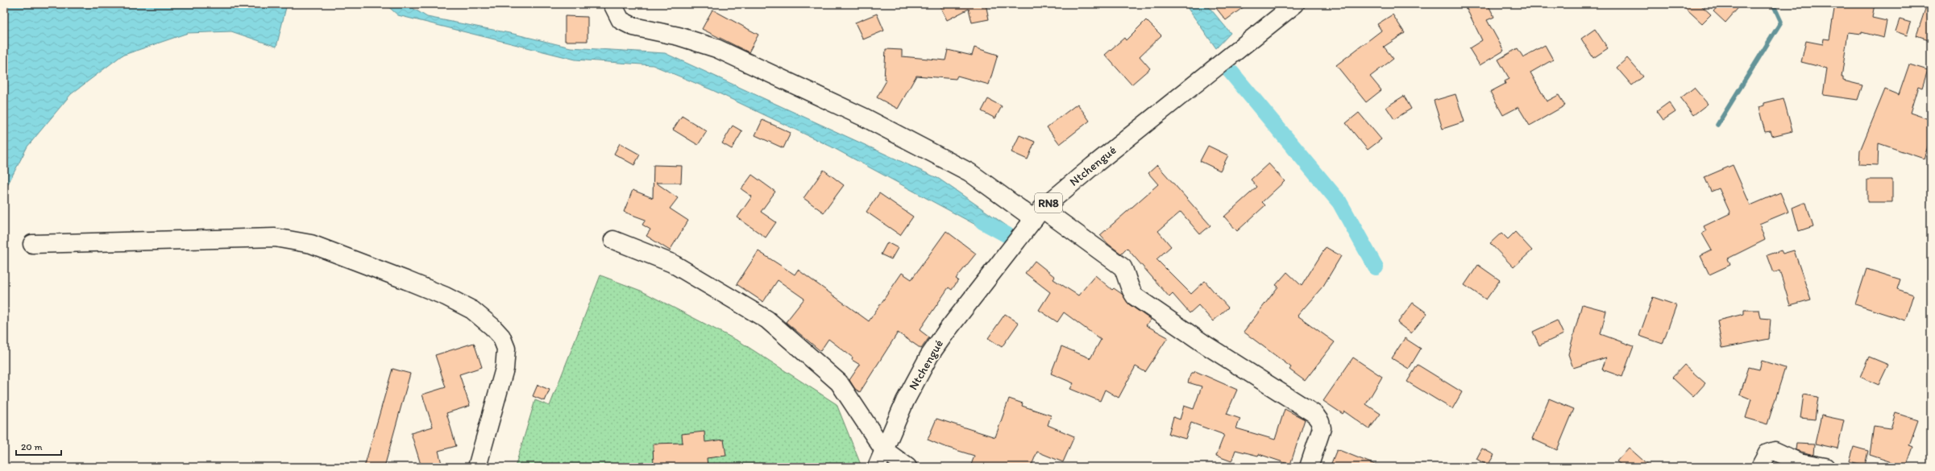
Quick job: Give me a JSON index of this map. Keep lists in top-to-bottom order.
{
  "streets": {
    "street": ["Ntchengué", "RN8"]
  },
  "scale_bar": "20 m"
}
